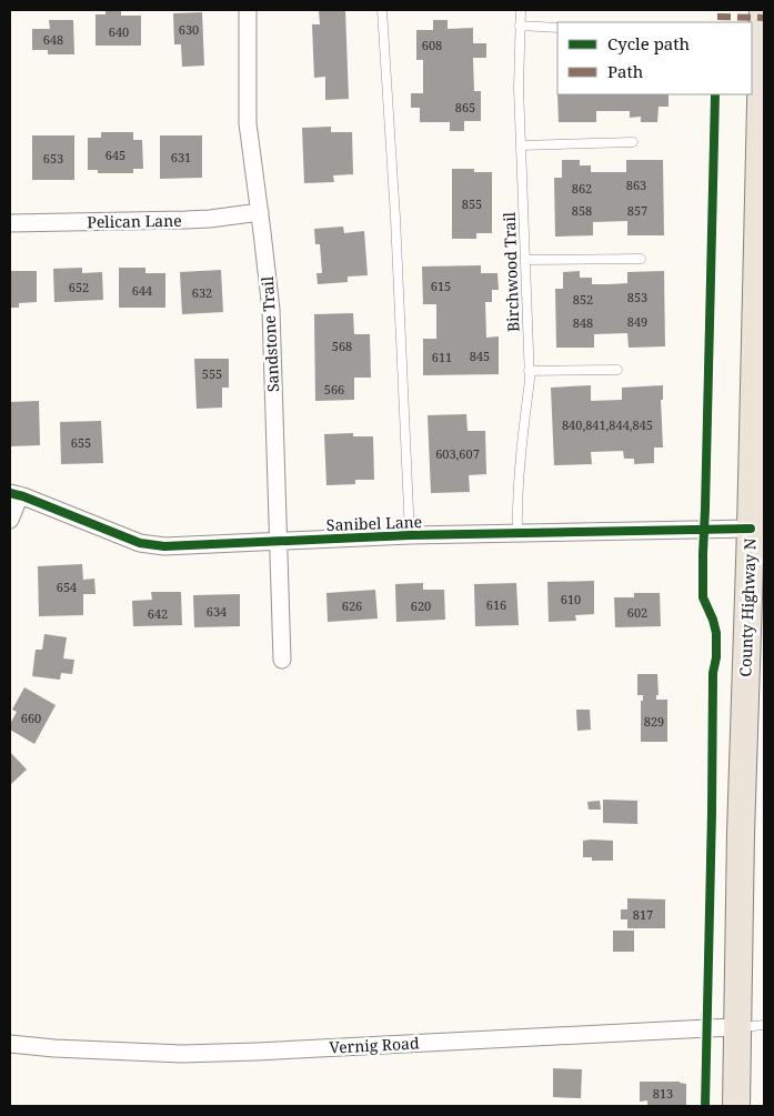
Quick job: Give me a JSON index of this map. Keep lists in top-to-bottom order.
{
  "streets": {
    "main road": ["County Highway N"],
    "street": [
      "Pelican Lane",
      "Sandstone Trail",
      "Sanibel Lane",
      "Vernig Road"
    ],
    "lane": ["Birchwood Trail"]
  },
  "crossings": [
    ["Pelican Lane", "Sandstone Trail"],
    ["Birchwood Trail", "Sanibel Lane"],
    ["Sandstone Trail", "Sanibel Lane"],
    ["Sanibel Lane", "County Highway N"],
    ["County Highway N", "Vernig Road"]
  ],
  "house_numbers": [
    "630",
    "640",
    "648",
    "608",
    "865",
    "645",
    "631",
    "653",
    "863",
    "862",
    "855",
    "858",
    "857",
    "615",
    "652",
    "644",
    "632",
    "853",
    "852",
    "849",
    "848",
    "568",
    "845",
    "611",
    "555",
    "566",
    "840,841,844,845",
    "655",
    "603,607",
    "654",
    "610",
    "616",
    "626",
    "620",
    "634",
    "602",
    "642",
    "660",
    "829",
    "817",
    "813"
  ],
  "legend": ["Cycle path", "Path"]
}
